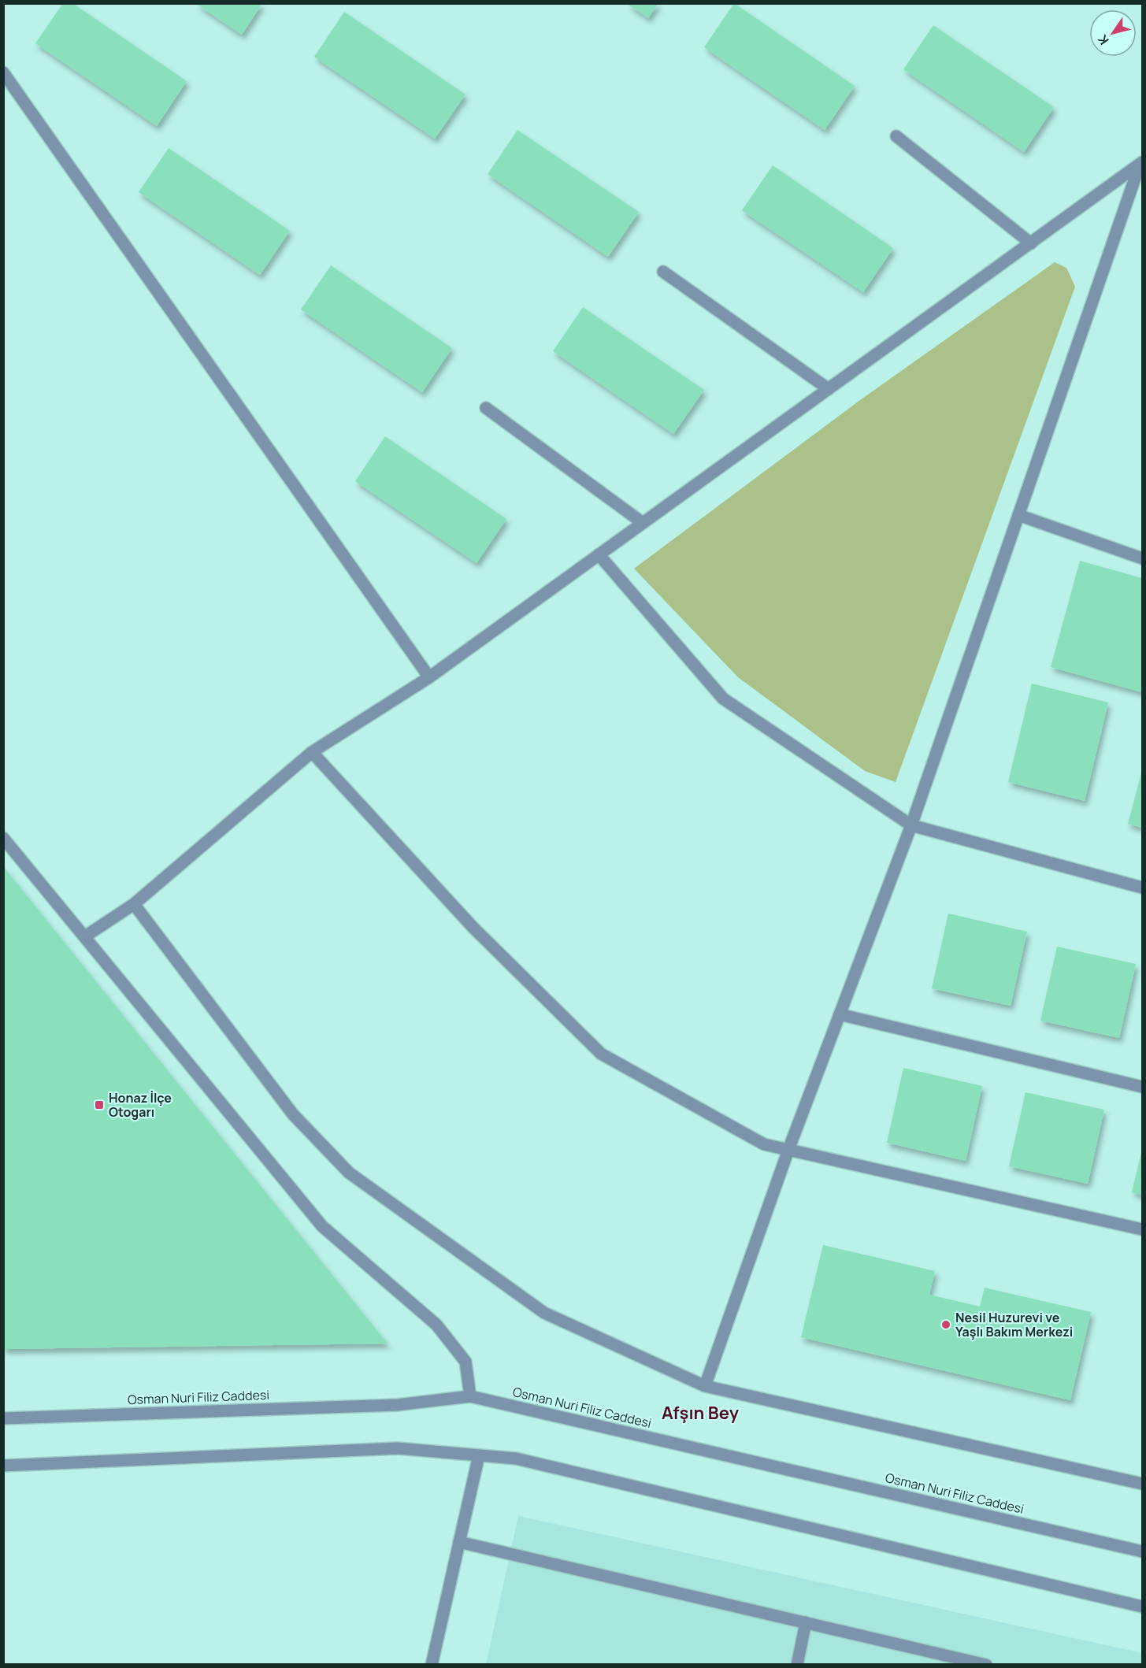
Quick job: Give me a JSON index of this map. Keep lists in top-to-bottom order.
{
  "streets": {
    "street": ["Osman Nuri Filiz Caddesi"]
  },
  "districts": ["Afşın Bey"],
  "places": {
    "transit": ["Honaz İlçe Otogarı"],
    "other": ["Nesil Huzurevi ve Yaşlı Bakım Merkezi"]
  },
  "north": "bottom left"
}
